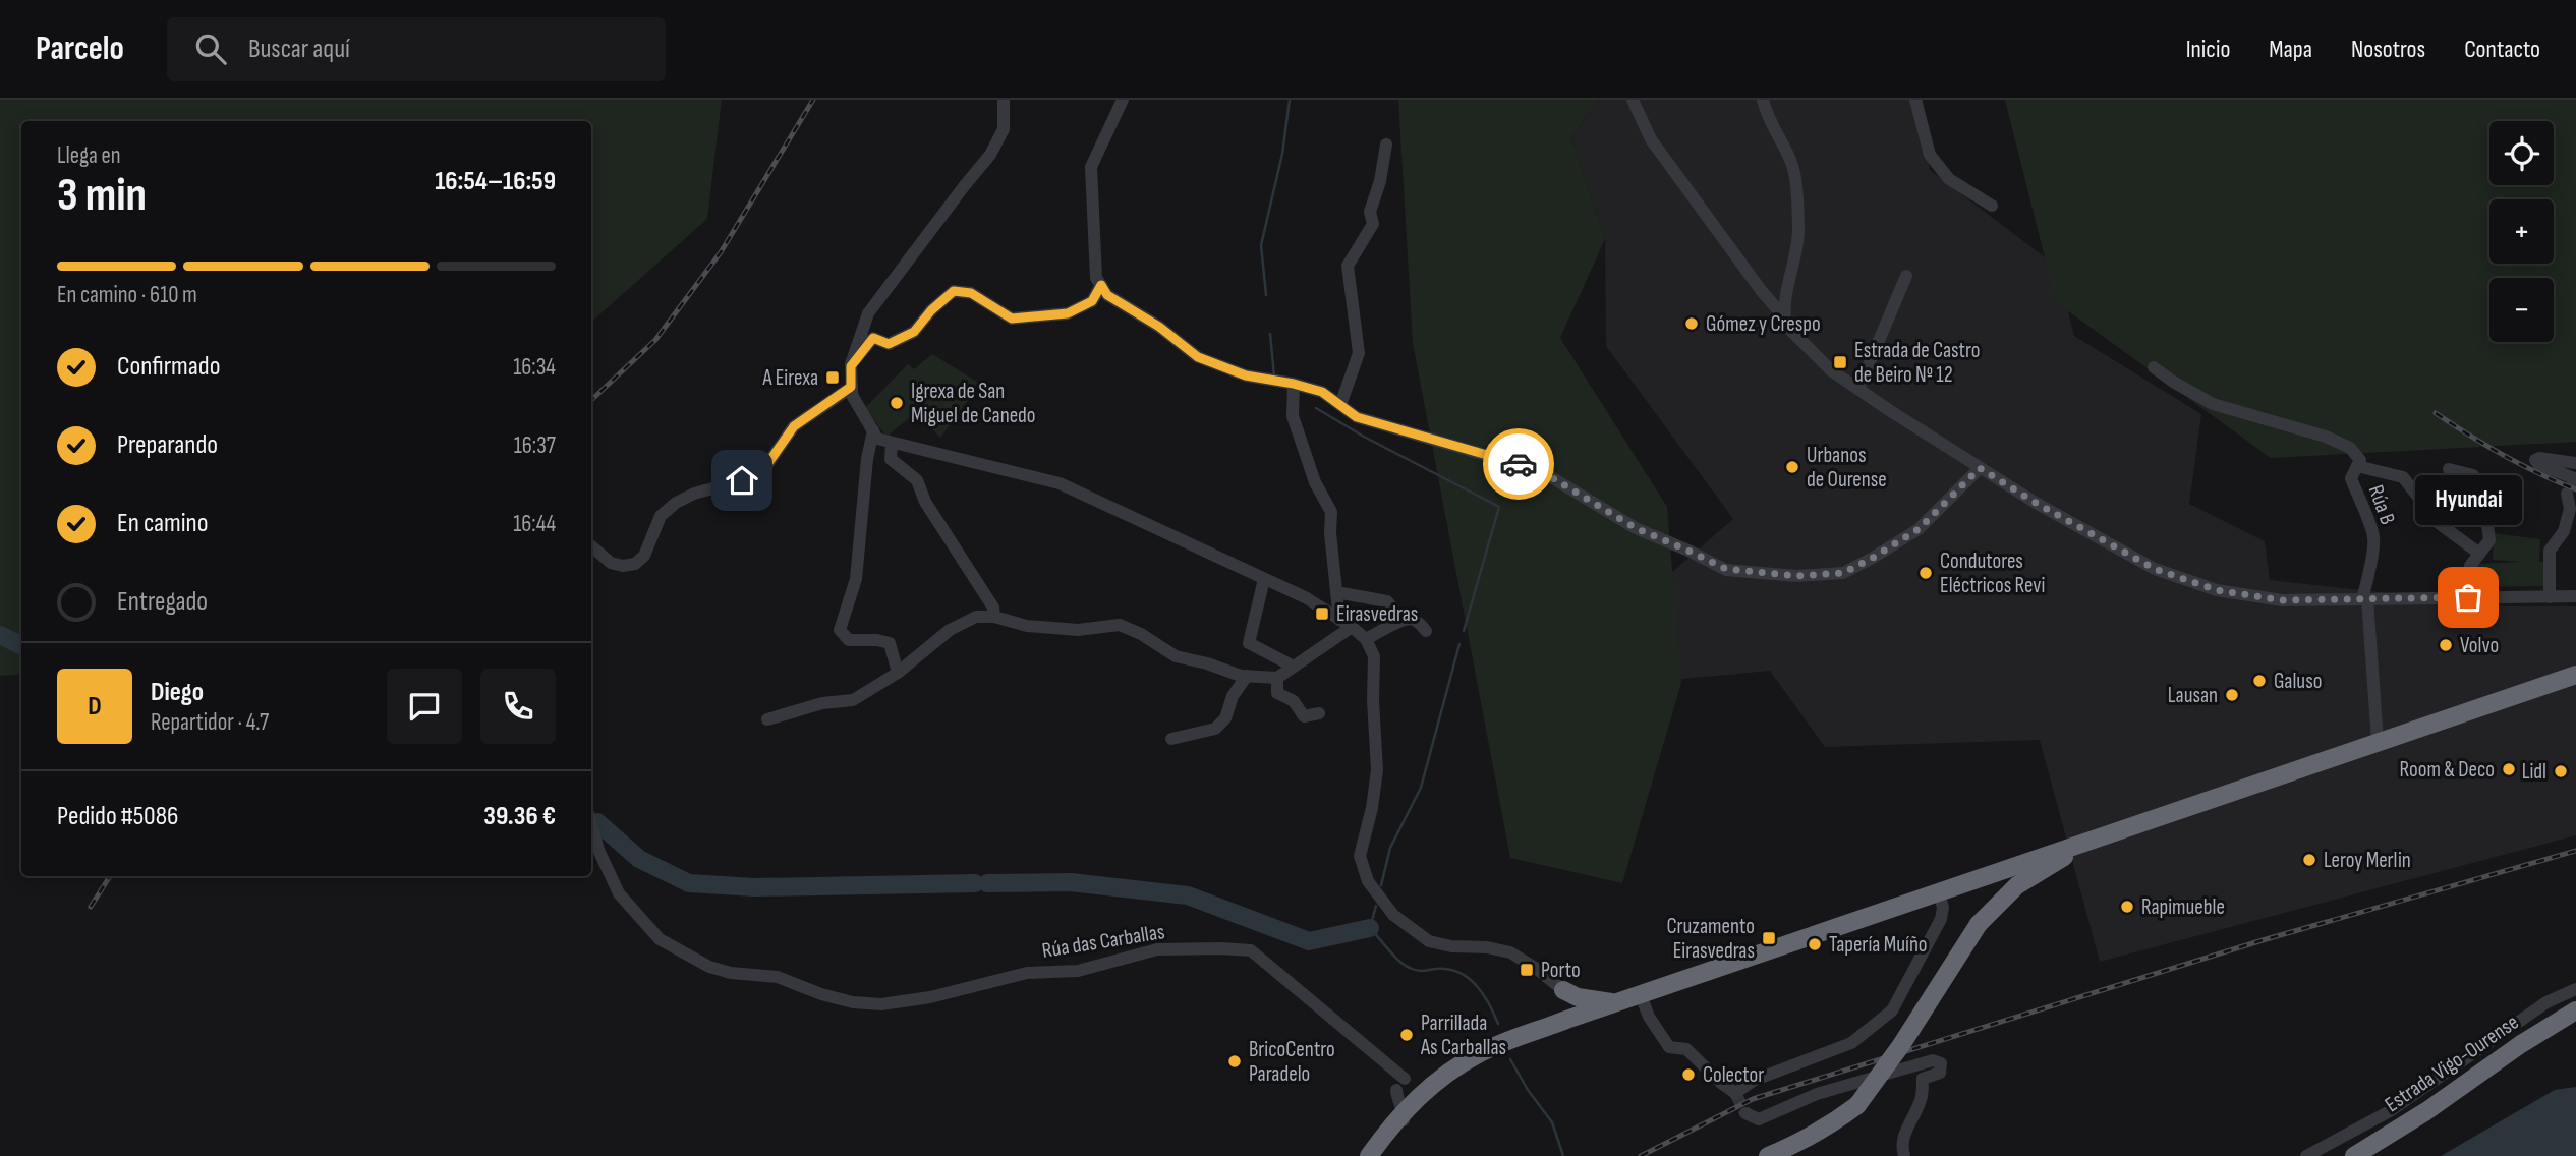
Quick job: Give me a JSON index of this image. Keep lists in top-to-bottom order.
{
  "streets": {
    "highway": ["Estrada Vigo-Ourense"],
    "street": ["Rúa B", "Rúa das Carballas"]
  },
  "places": {
    "other": [
      "Gómez y Crespo",
      "Igrexa de San Miguel de Canedo",
      "Urbanos de Ourense",
      "Condutores Eléctricos Revi",
      "Hyundai",
      "Volvo",
      "Galuso",
      "Lausan",
      "Room & Deco",
      "Lidl",
      "Leroy Merlin",
      "Rapimueble",
      "Tapería Muíño",
      "Parrillada As Carballas",
      "BricoCentro Paradelo",
      "Colector"
    ],
    "transit": [
      "Estrada de Castro de Beiro Nº 12",
      "A Eirexa",
      "Eirasvedras",
      "Cruzamento Eirasvedras",
      "Porto"
    ]
  },
  "page": {
    "header": "Parcelo",
    "search": "Buscar aquí",
    "nav": [
      "Inicio",
      "Mapa",
      "Nosotros",
      "Contacto"
    ],
    "map_buttons": ["+", "−"],
    "heading": ["3 min", "Llega en", "16:54–16:59"],
    "panel": [
      "Diego",
      "Repartidor · 4.7",
      "Pedido #5086",
      "39.36 €"
    ],
    "bar": "En camino · 610 m",
    "list": [
      ["Confirmado", "16:34"],
      ["Preparando", "16:37"],
      ["En camino", "16:44"],
      "Entregado"
    ],
    "bubble": "Hyundai",
    "round": "D"
  }
}
